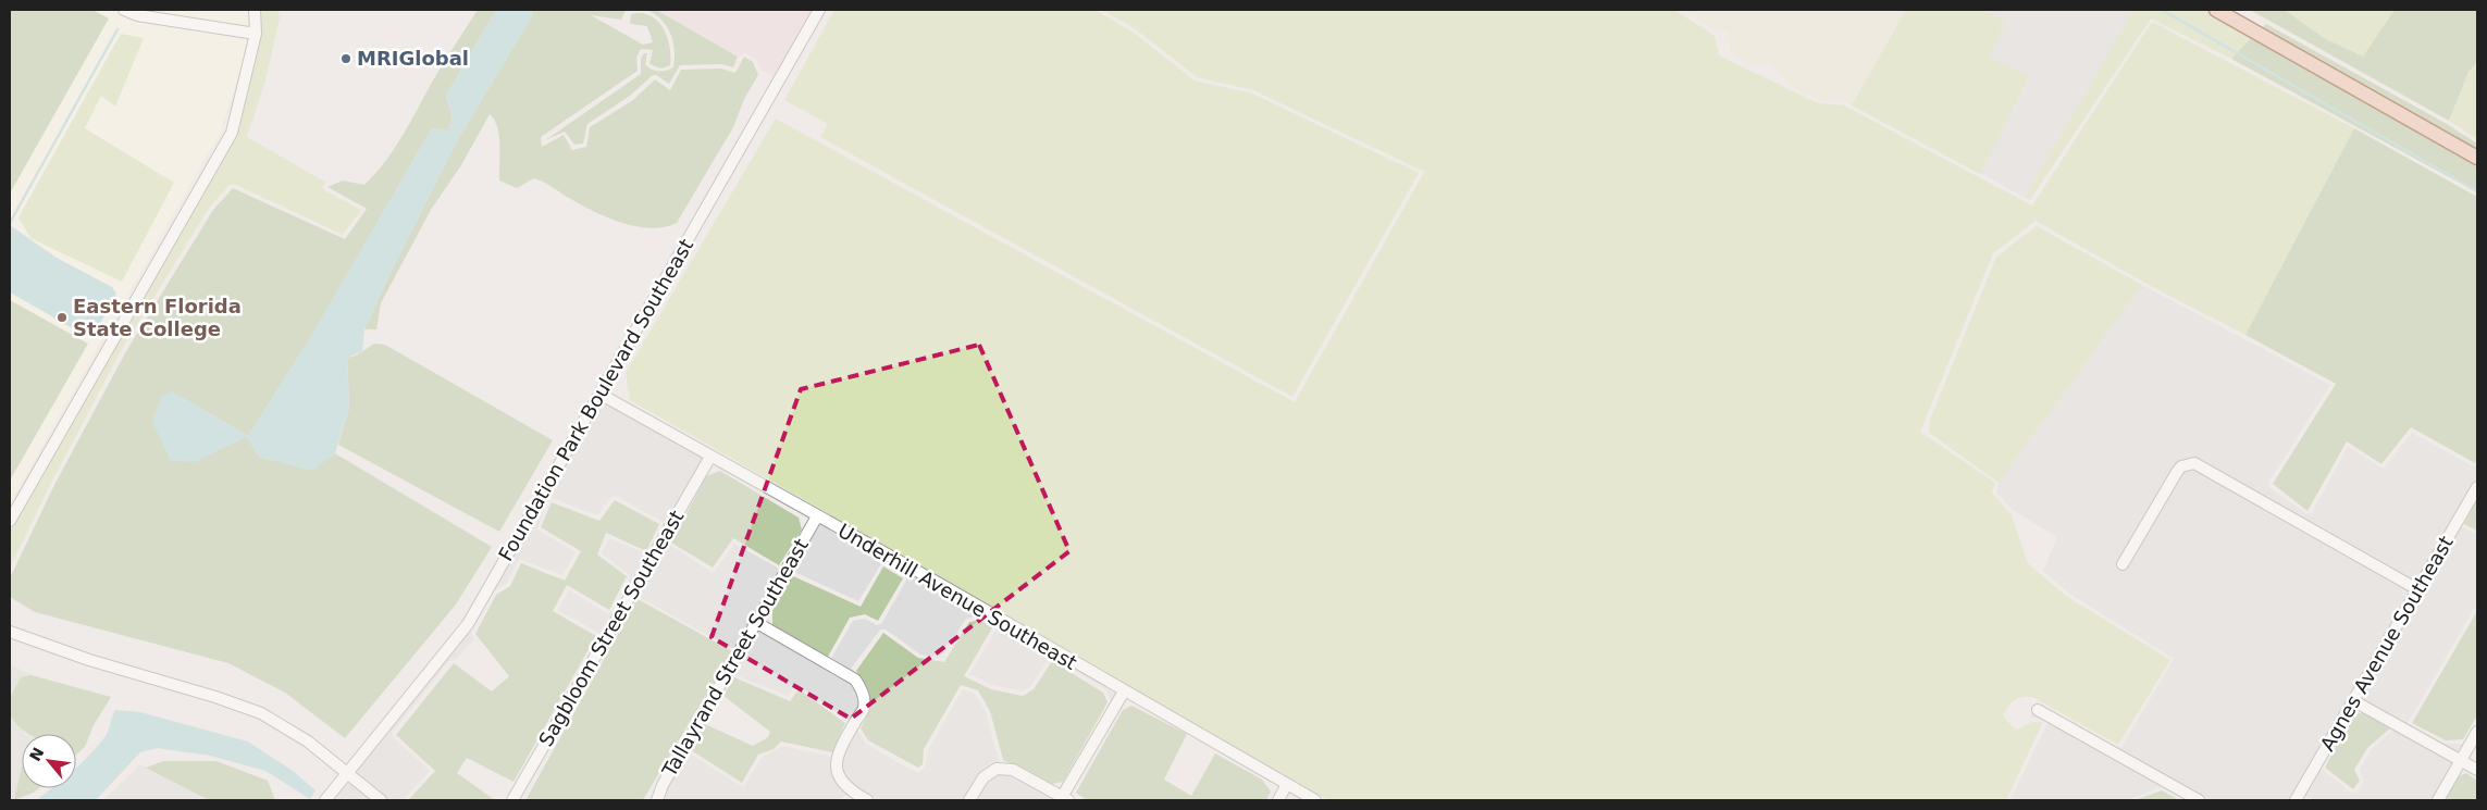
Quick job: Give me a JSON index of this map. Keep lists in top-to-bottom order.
{
  "streets": {
    "street": [
      "Foundation Park Boulevard Southeast",
      "Underhill Avenue Southeast",
      "Sagbloom Street Southeast",
      "Agnes Avenue Southeast",
      "Tallayrand Street Southeast"
    ]
  },
  "crossings": [
    ["Foundation Park Boulevard Southeast", "Underhill Avenue Southeast"],
    ["Underhill Avenue Southeast", "Sagbloom Street Southeast"],
    ["Underhill Avenue Southeast", "Tallayrand Street Southeast"]
  ],
  "places": ["MRIGlobal", "Eastern Florida State College"],
  "north": "top left"
}
